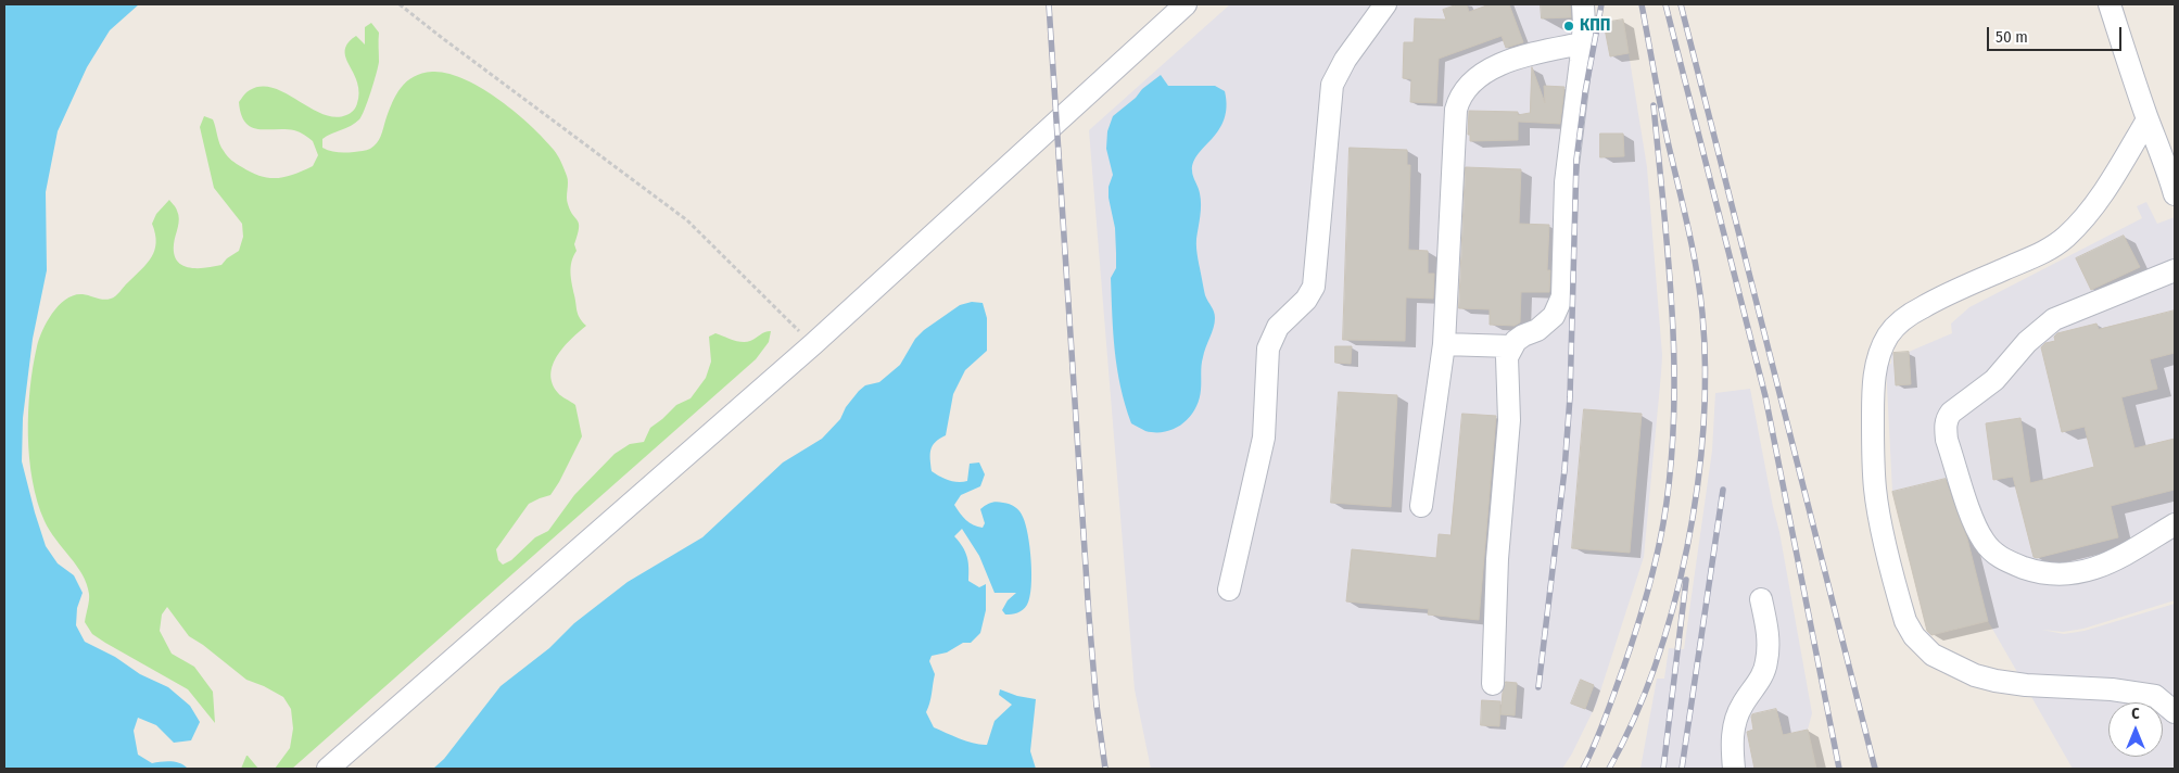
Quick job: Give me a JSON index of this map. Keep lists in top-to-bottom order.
{
  "places": ["КПП"],
  "scale_bar": "50 m",
  "north": "top"
}
